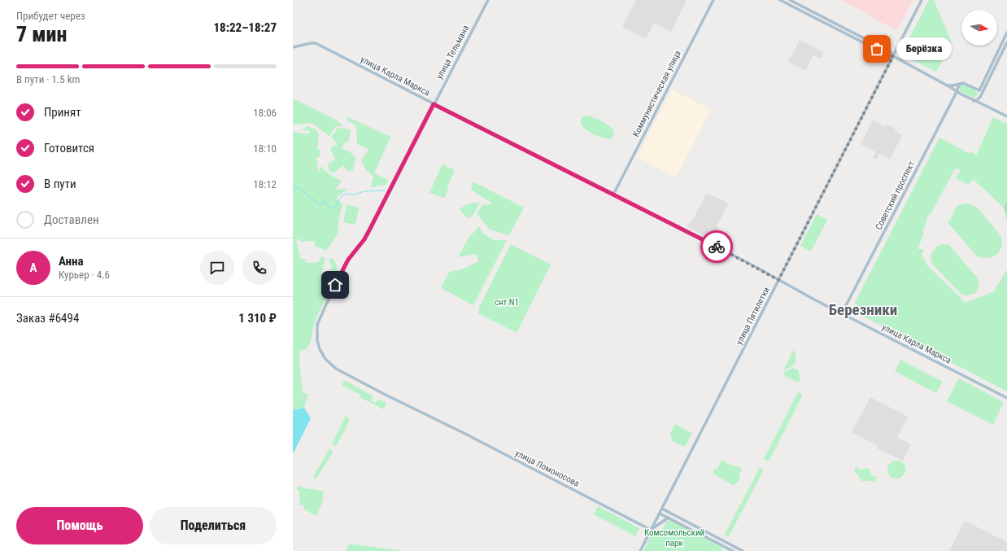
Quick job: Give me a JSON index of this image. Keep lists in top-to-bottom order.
{
  "streets": {
    "main road": [
      "улица Тельмана",
      "улица Карла Маркса",
      "Коммунистическая улица",
      "Советский проспект",
      "улица Пятилетки",
      "улица Ломоносова"
    ]
  },
  "crossings": [
    ["улица Тельмана", "улица Карла Маркса"],
    ["улица Тельмана", "улица Ломоносова"],
    ["улица Карла Маркса", "Коммунистическая улица"],
    ["улица Карла Маркса", "Советский проспект"],
    ["улица Карла Маркса", "улица Пятилетки"],
    ["улица Пятилетки", "улица Ломоносова"]
  ],
  "districts": ["Березники"],
  "parks": ["снт N1", "Комсомольский парк"],
  "places": ["Берёзка"],
  "north": "right",
  "page": {
    "heading": ["7 мин", "Прибудет через", "18:22–18:27"],
    "panel": [
      "Анна",
      "Курьер · 4.6",
      "Заказ #6494",
      "1 310 ₽"
    ],
    "bubble": "Берёзка",
    "bar": "В пути · 1.5 km",
    "list": [
      ["Принят", "18:06"],
      ["Готовится", "18:10"],
      ["В пути", "18:12"],
      "Доставлен"
    ],
    "round": "А",
    "buttons": ["Помощь", "Поделиться"]
  }
}
